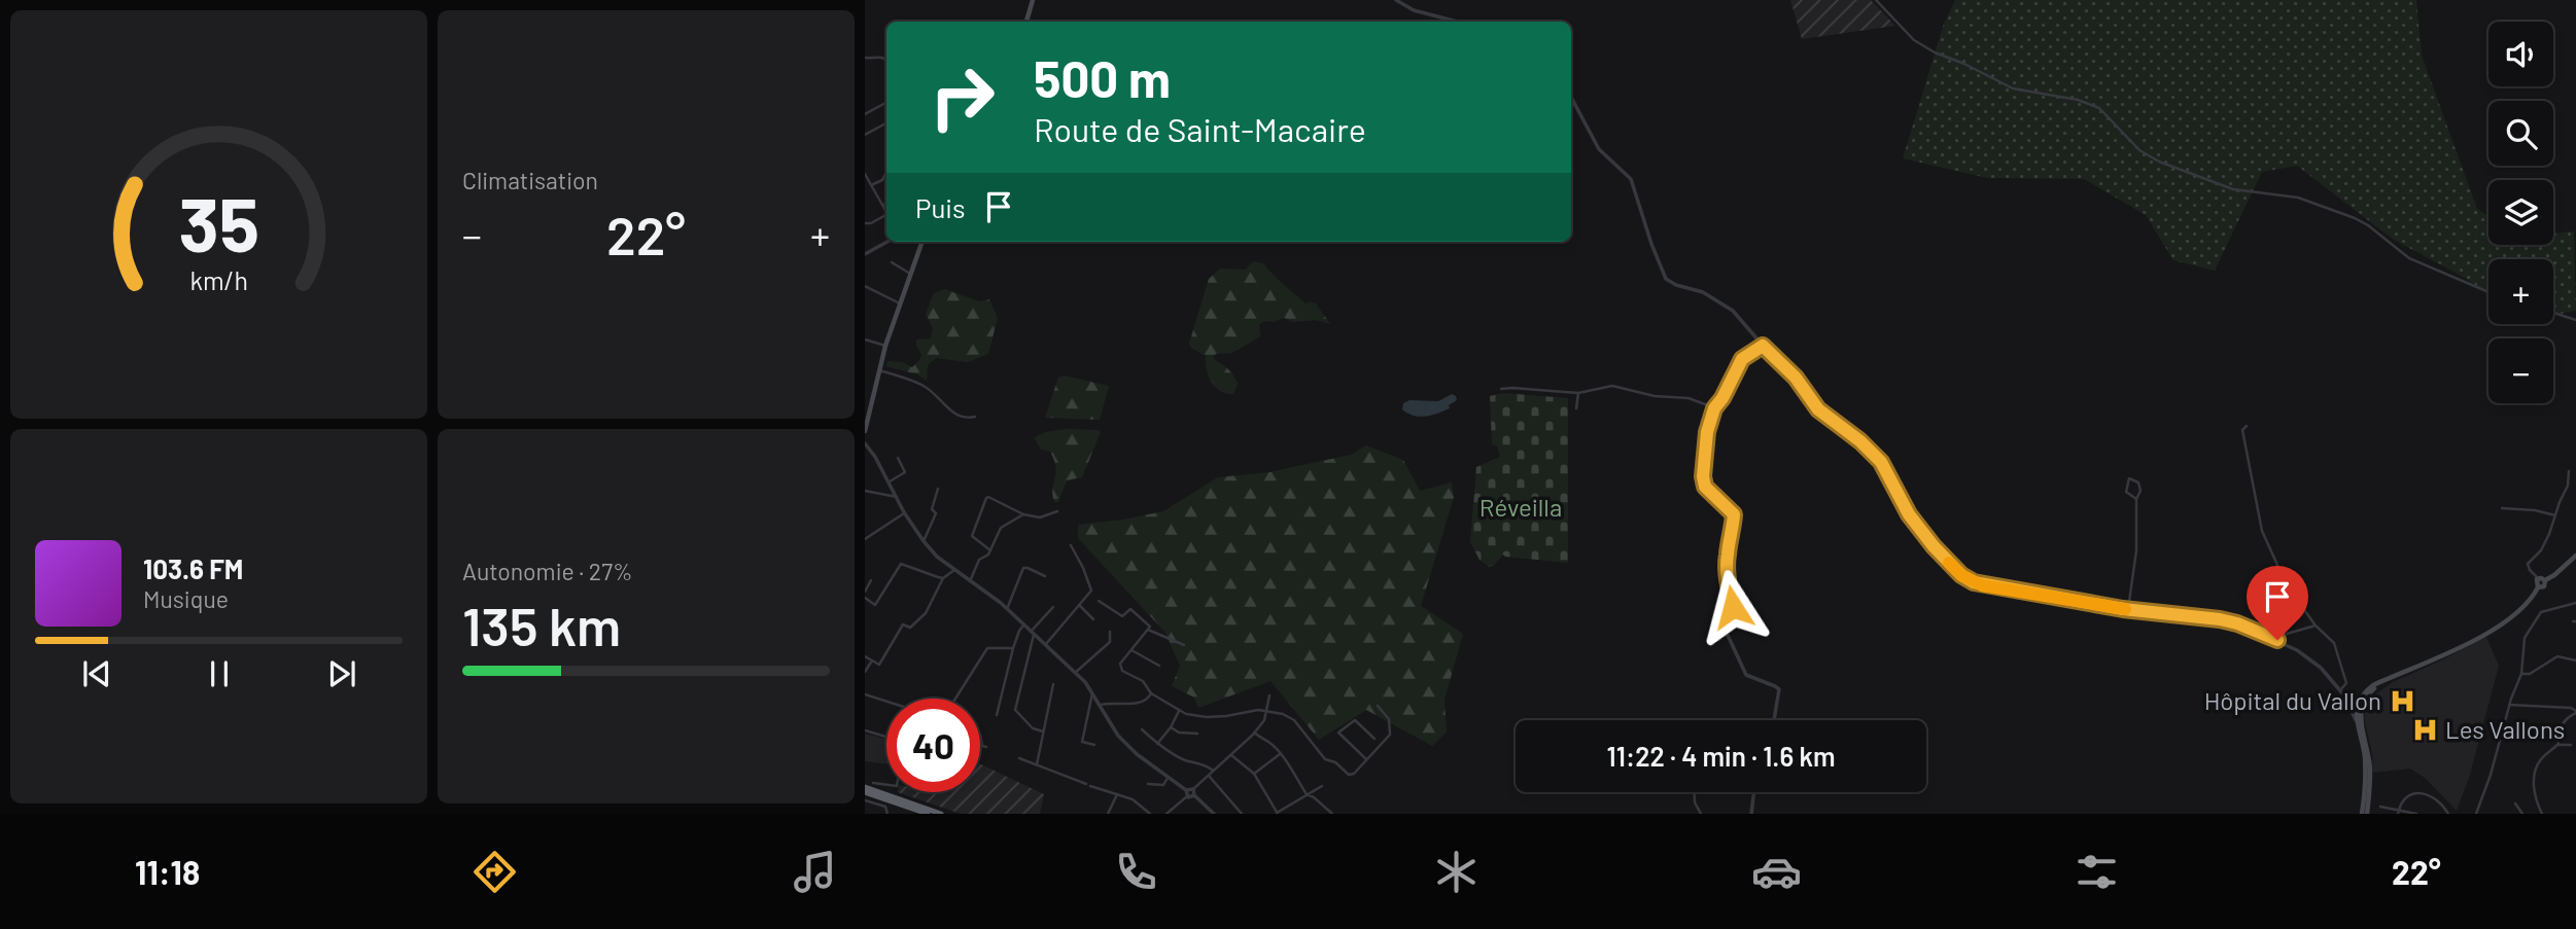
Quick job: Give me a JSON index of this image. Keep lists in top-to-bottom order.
{
  "parks": ["Réveilla"],
  "places": {
    "hospital": ["Hôpital du Vallon", "Les Vallons"]
  },
  "page": {
    "tile": [
      "Climatisation",
      ["Autonomie · 27%", "135 km"]
    ],
    "map_buttons": ["+", "−"],
    "turn": ["500 m", "Route de Saint-Macaire"],
    "then": "Puis",
    "heat": ["−", "22°", "+"],
    "song": ["103.6 FM", "Musique"],
    "limit": "40",
    "trip": "11:22 · 4 min · 1.6 km",
    "tabs": ["11:18", "22°"],
    "gauge": ["35", "km/h"]
  }
}
